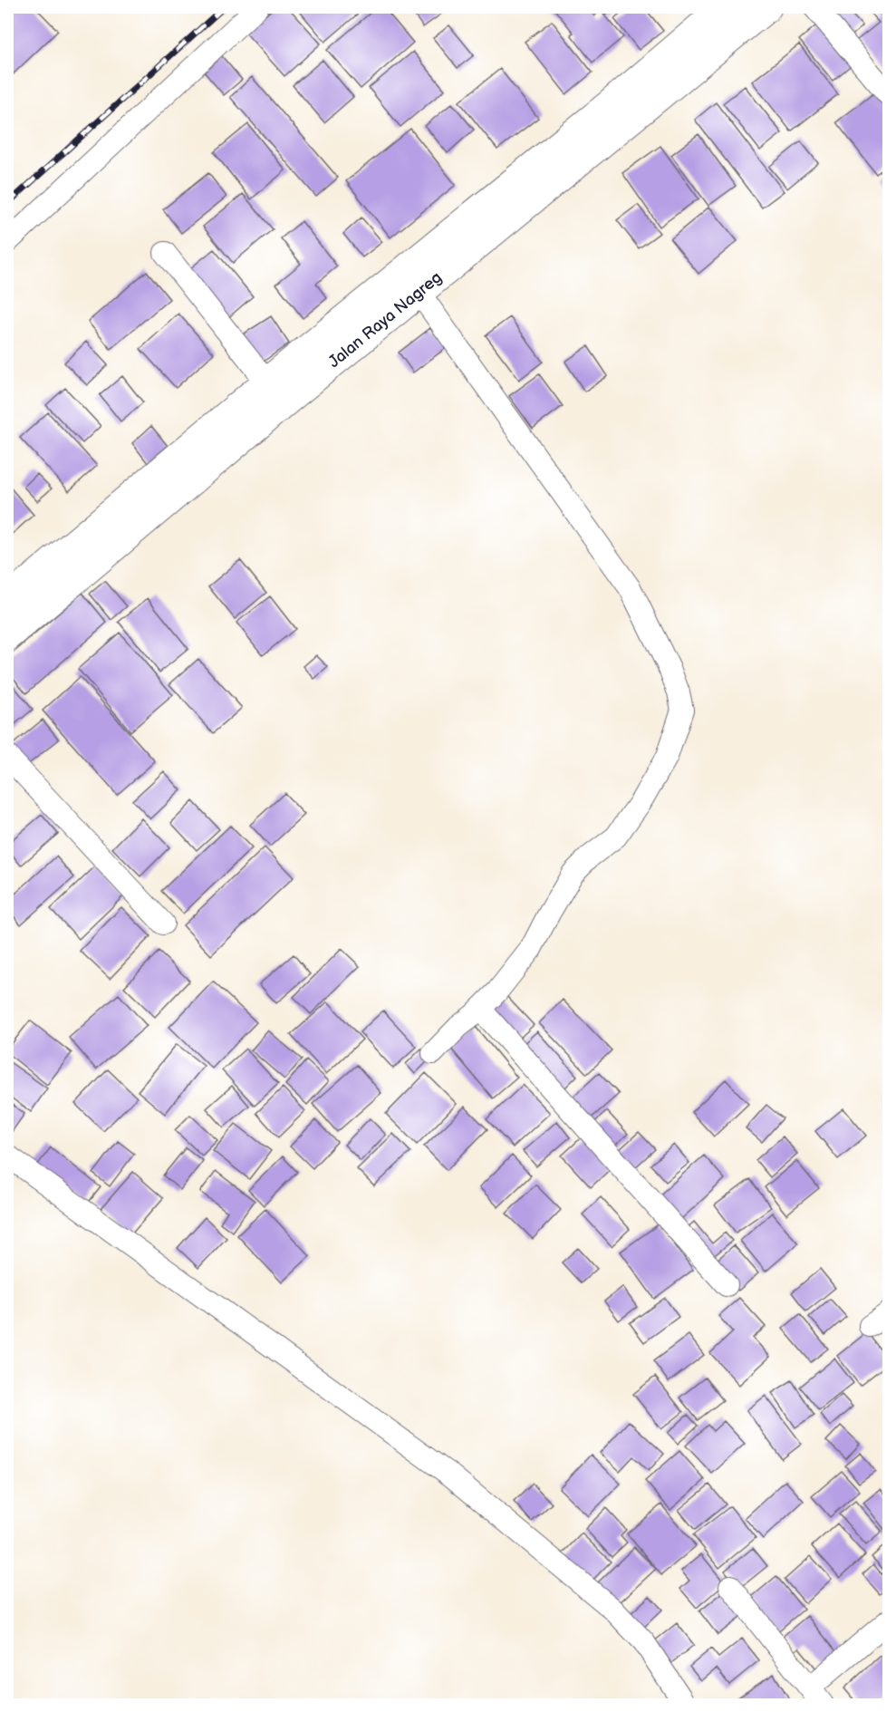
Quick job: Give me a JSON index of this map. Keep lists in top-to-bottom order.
{
  "streets": {
    "highway": ["Jalan Raya Nagreg"]
  }
}
